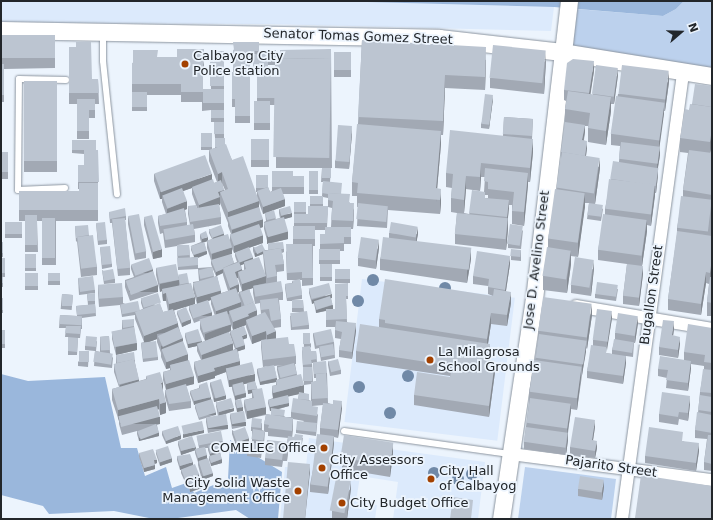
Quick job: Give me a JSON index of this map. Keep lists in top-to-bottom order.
{
  "streets": {
    "main road": ["Senator Tomas Gomez Street", "Jose D. Avelino Street"],
    "street": ["Bugallon Street", "Pajarito Street"]
  },
  "crossings": [
    ["Senator Tomas Gomez Street", "Jose D. Avelino Street"],
    ["Senator Tomas Gomez Street", "Bugallon Street"],
    ["Jose D. Avelino Street", "Pajarito Street"],
    ["Bugallon Street", "Pajarito Street"]
  ],
  "places": [
    "Calbayog City Police station",
    "La Milagrosa School Grounds",
    "COMELEC Office",
    "City Assessors Office",
    "City Hall of Calbayog",
    "City Solid Waste Management Office",
    "City Budget Office"
  ],
  "north": "right"
}
